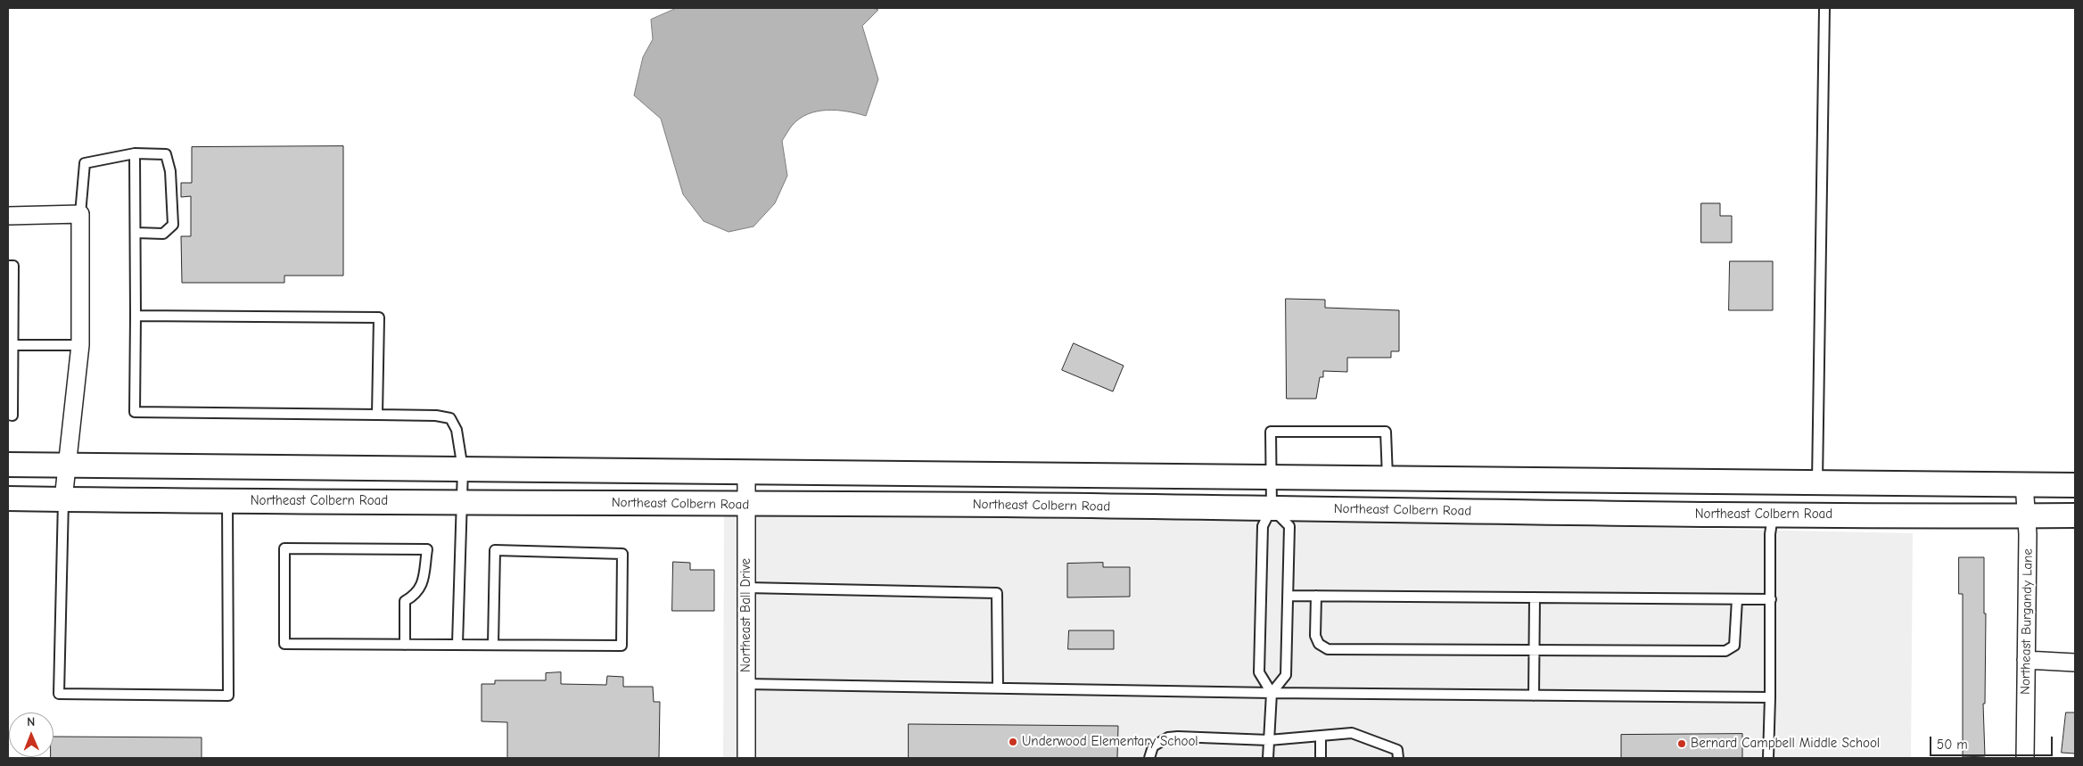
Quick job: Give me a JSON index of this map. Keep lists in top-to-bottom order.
{
  "streets": {
    "main road": ["Northeast Colbern Road"],
    "street": ["Northeast Ball Drive", "Northeast Burgandy Lane"]
  },
  "crossings": [
    ["Northeast Colbern Road", "Northeast Ball Drive"],
    ["Northeast Colbern Road", "Northeast Burgandy Lane"]
  ],
  "places": ["Underwood Elementary School", "Bernard Campbell Middle School"],
  "scale_bar": "50 m",
  "north": "top"
}
